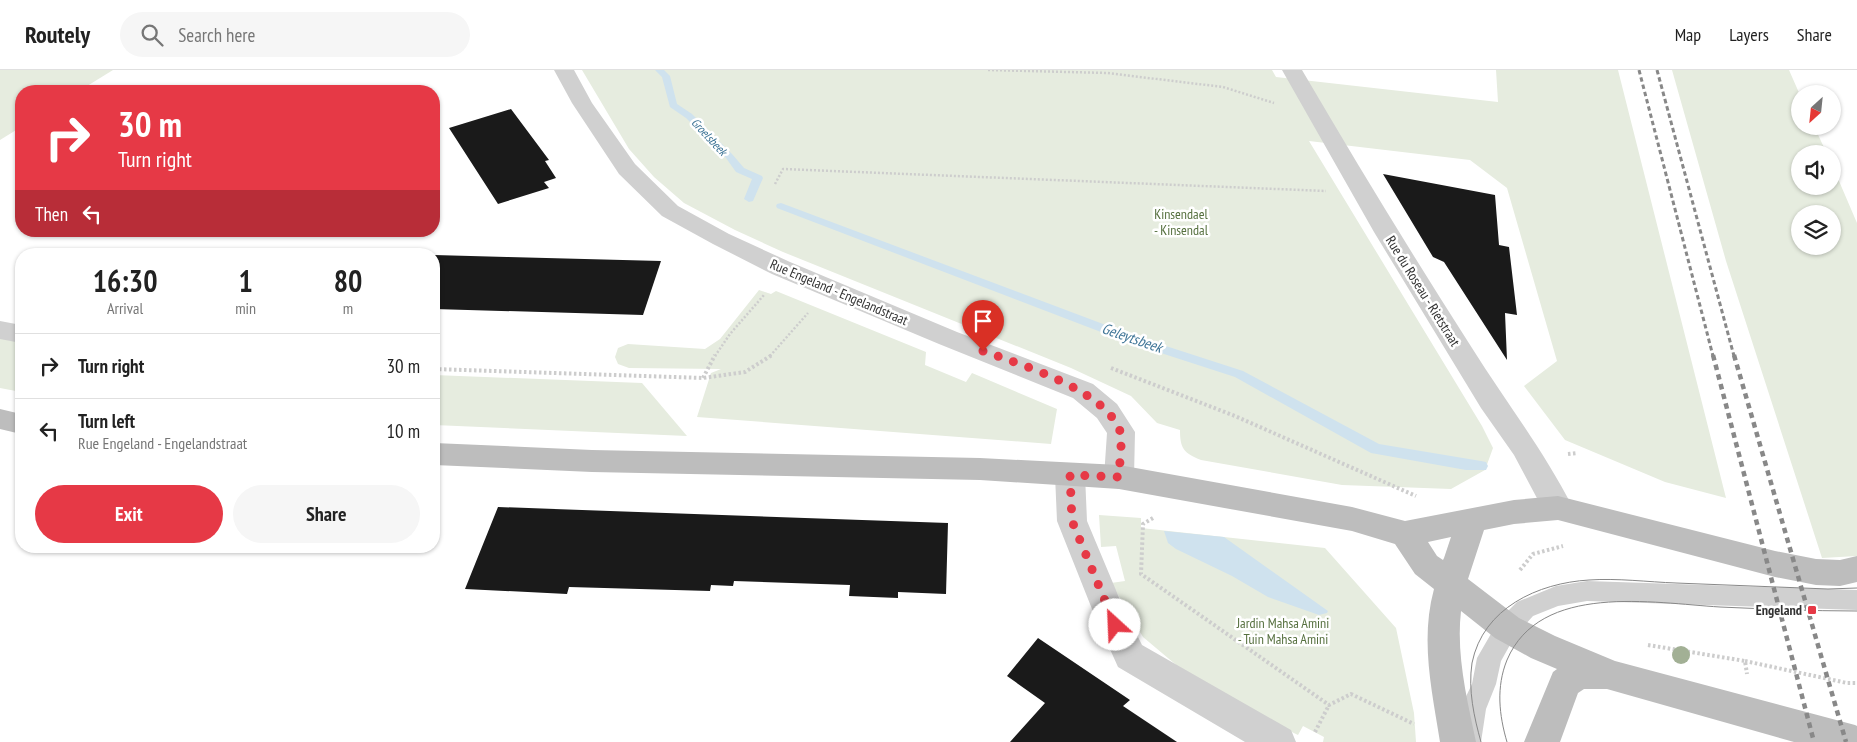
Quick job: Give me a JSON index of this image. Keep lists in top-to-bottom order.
{
  "streets": {
    "street": ["Rue du Roseau - Rietstraat", "Rue Engeland - Engelandstraat"]
  },
  "water": ["Groelsbeek", "Geleytsbeek"],
  "parks": ["Kinsendael - Kinsendal", "Jardin Mahsa Amini - Tuin Mahsa Amini"],
  "places": {
    "transit": ["Engeland"]
  },
  "north": "bottom left",
  "page": {
    "header": "Routely",
    "search": "Search here",
    "nav": ["Map", "Layers", "Share"],
    "turn": ["30 m", "Turn right"],
    "then": "Then",
    "eta": [
      "16:30",
      "Arrival",
      "1",
      "min",
      "80",
      "m"
    ],
    "list": [
      {
        "name": "Turn right",
        "value": "30 m"
      },
      {
        "name": "Turn left",
        "note": "Rue Engeland - Engelandstraat",
        "value": "10 m"
      }
    ],
    "buttons": ["Exit", "Share"]
  }
}
